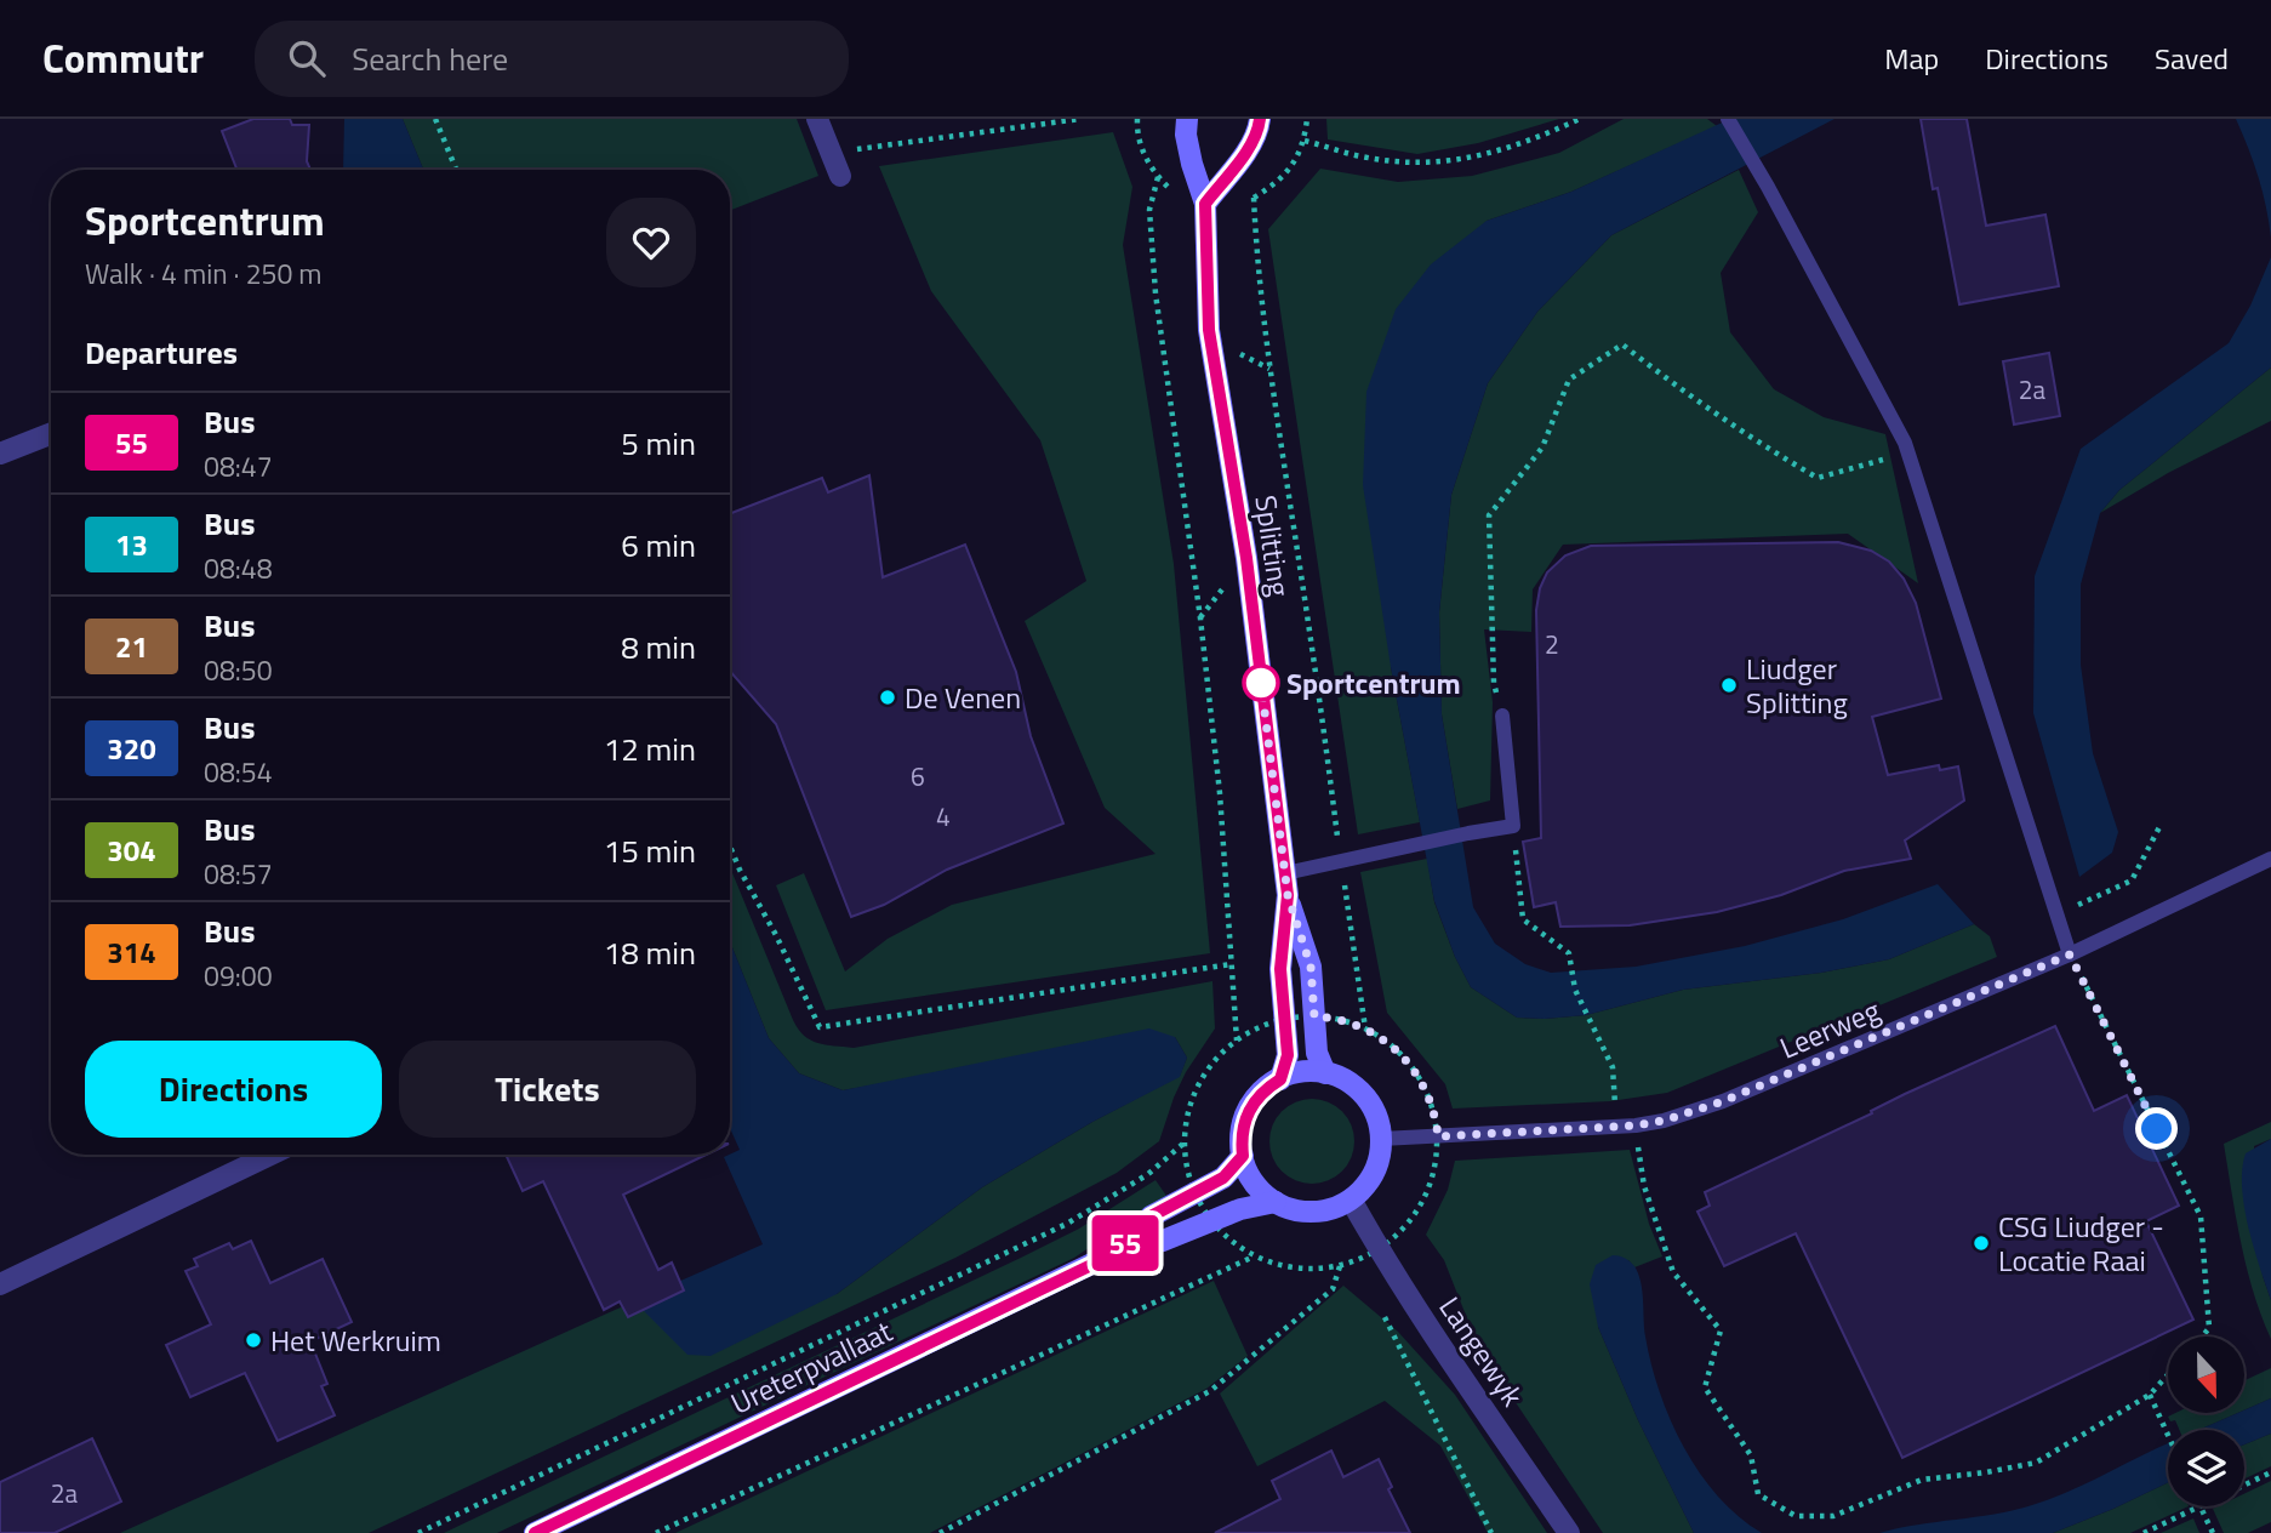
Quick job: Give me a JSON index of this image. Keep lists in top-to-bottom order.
{
  "streets": {
    "main road": ["Splitting", "Ureterpvallaat"],
    "street": ["Langewyk"],
    "lane": ["Leerweg"]
  },
  "crossings": [
    ["Splitting", "Leerweg"],
    ["Splitting", "Langewyk"],
    ["Splitting", "Ureterpvallaat"],
    ["Leerweg", "Langewyk"],
    ["Leerweg", "Ureterpvallaat"],
    ["Langewyk", "Ureterpvallaat"]
  ],
  "places": [
    "Sportcentrum",
    "Liudger Splitting",
    "De Venen",
    "CSG Liudger - Locatie Raai",
    "Het Werkruim"
  ],
  "lines": ["bus line 55"],
  "house_numbers": [
    "2a",
    "2",
    "6",
    "4",
    "2a"
  ],
  "north": "bottom",
  "page": {
    "header": "Commutr",
    "search": "Search here",
    "nav": ["Map", "Directions", "Saved"],
    "on_map": "55",
    "heading": [
      ["Sportcentrum", "Walk · 4 min · 250 m"],
      "Departures"
    ],
    "list": [
      {
        "mark": "55",
        "name": "Bus",
        "note": "08:47",
        "value": "5 min"
      },
      {
        "mark": "13",
        "name": "Bus",
        "note": "08:48",
        "value": "6 min"
      },
      {
        "mark": "21",
        "name": "Bus",
        "note": "08:50",
        "value": "8 min"
      },
      {
        "mark": "320",
        "name": "Bus",
        "note": "08:54",
        "value": "12 min"
      },
      {
        "mark": "304",
        "name": "Bus",
        "note": "08:57",
        "value": "15 min"
      },
      {
        "mark": "314",
        "name": "Bus",
        "note": "09:00",
        "value": "18 min"
      }
    ],
    "buttons": ["Directions", "Tickets"]
  }
}
